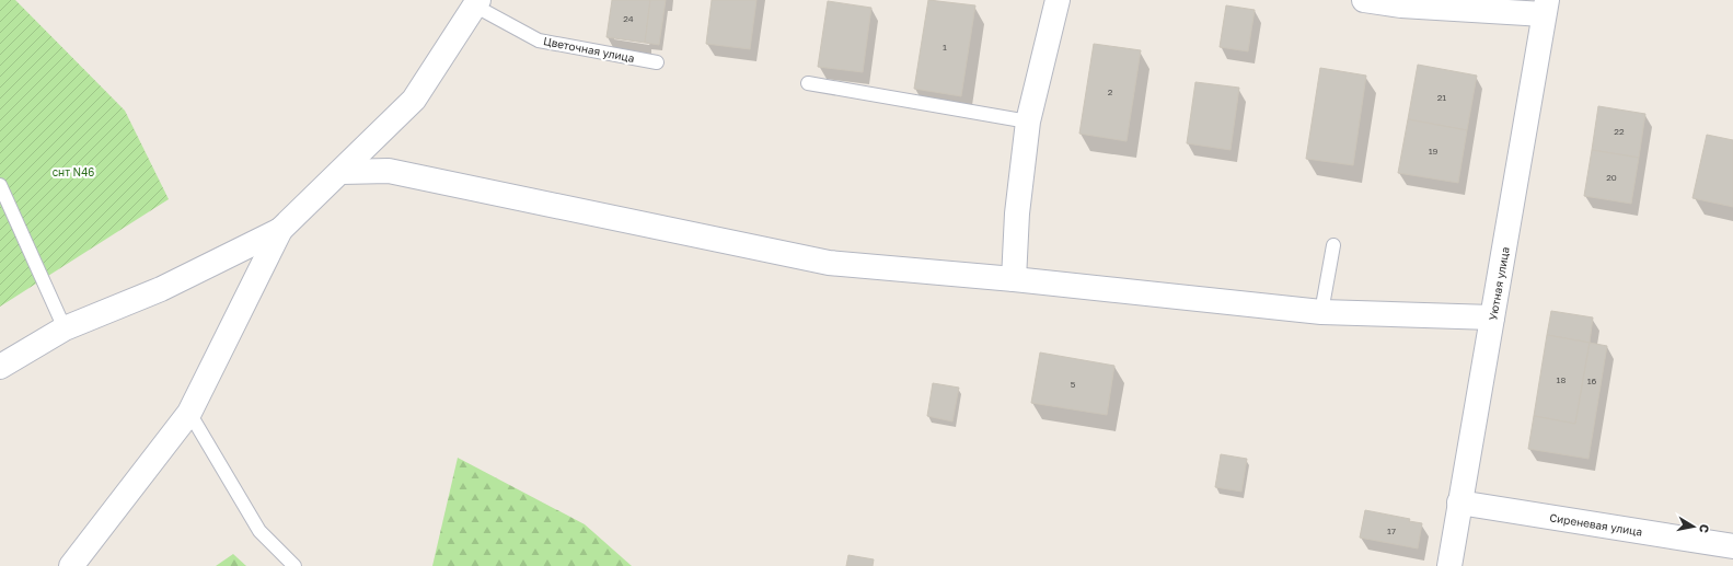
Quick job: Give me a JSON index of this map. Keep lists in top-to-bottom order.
{
  "streets": {
    "street": ["Уютная улица", "Сиреневая улица"],
    "lane": ["Цветочная улица"]
  },
  "crossings": [
    ["Уютная улица", "Сиреневая улица"]
  ],
  "parks": ["снт N46"],
  "house_numbers": [
    "24",
    "1",
    "2",
    "21",
    "22",
    "19",
    "20",
    "18",
    "16",
    "5",
    "17"
  ],
  "north": "right"
}
